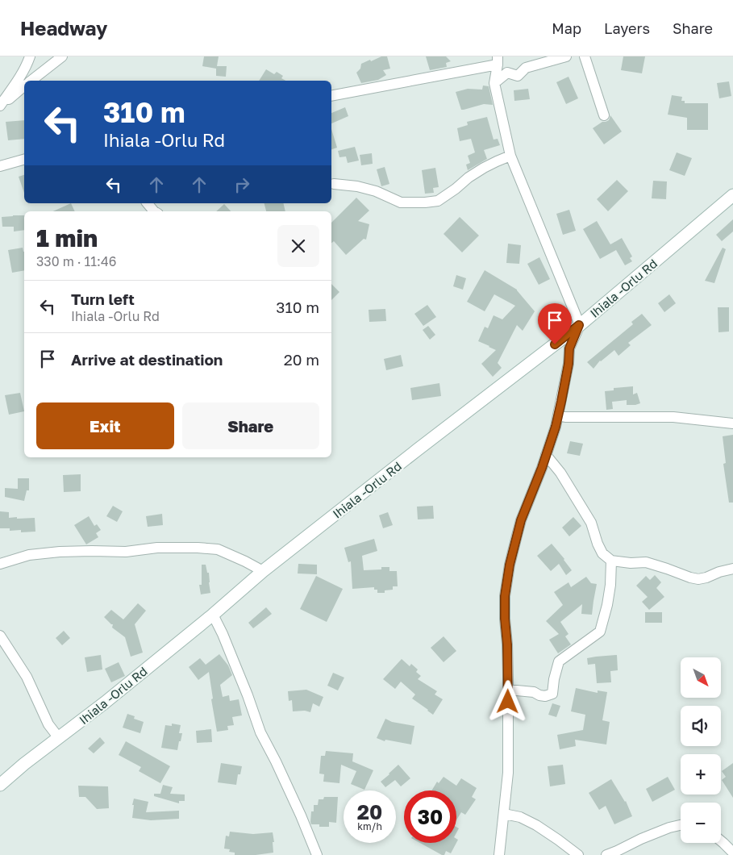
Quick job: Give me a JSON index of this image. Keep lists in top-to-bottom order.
{
  "streets": {
    "main road": ["Ihiala -Orlu Rd"]
  },
  "north": "bottom right",
  "page": {
    "header": "Headway",
    "nav": ["Map", "Layers", "Share"],
    "turn": ["310 m", "Ihiala -Orlu Rd"],
    "heading": ["1 min", "330 m · 11:46"],
    "list": [
      {
        "name": "Turn left",
        "note": "Ihiala -Orlu Rd",
        "value": "310 m"
      },
      {
        "name": "Arrive at destination",
        "value": "20 m"
      }
    ],
    "buttons": ["Exit", "Share"],
    "map_buttons": ["+", "−"],
    "speed": "20 km/h",
    "limit": "30"
  }
}
